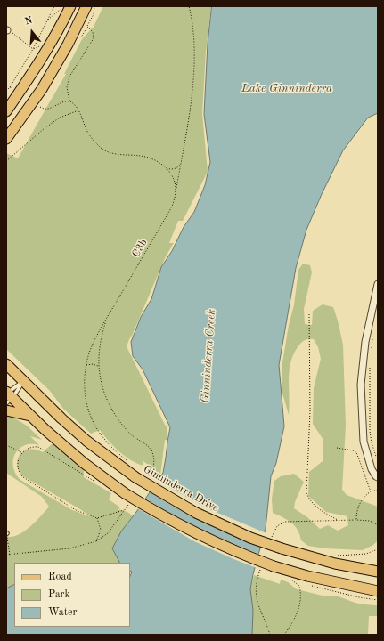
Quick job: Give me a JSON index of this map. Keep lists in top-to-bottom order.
{
  "streets": {
    "main road": ["Ginninderra Drive"],
    "path": ["C3b"]
  },
  "water": ["Lake Ginninderra", "Ginninderra Creek"],
  "legend": ["Road", "Park", "Water"],
  "north": "top"
}
